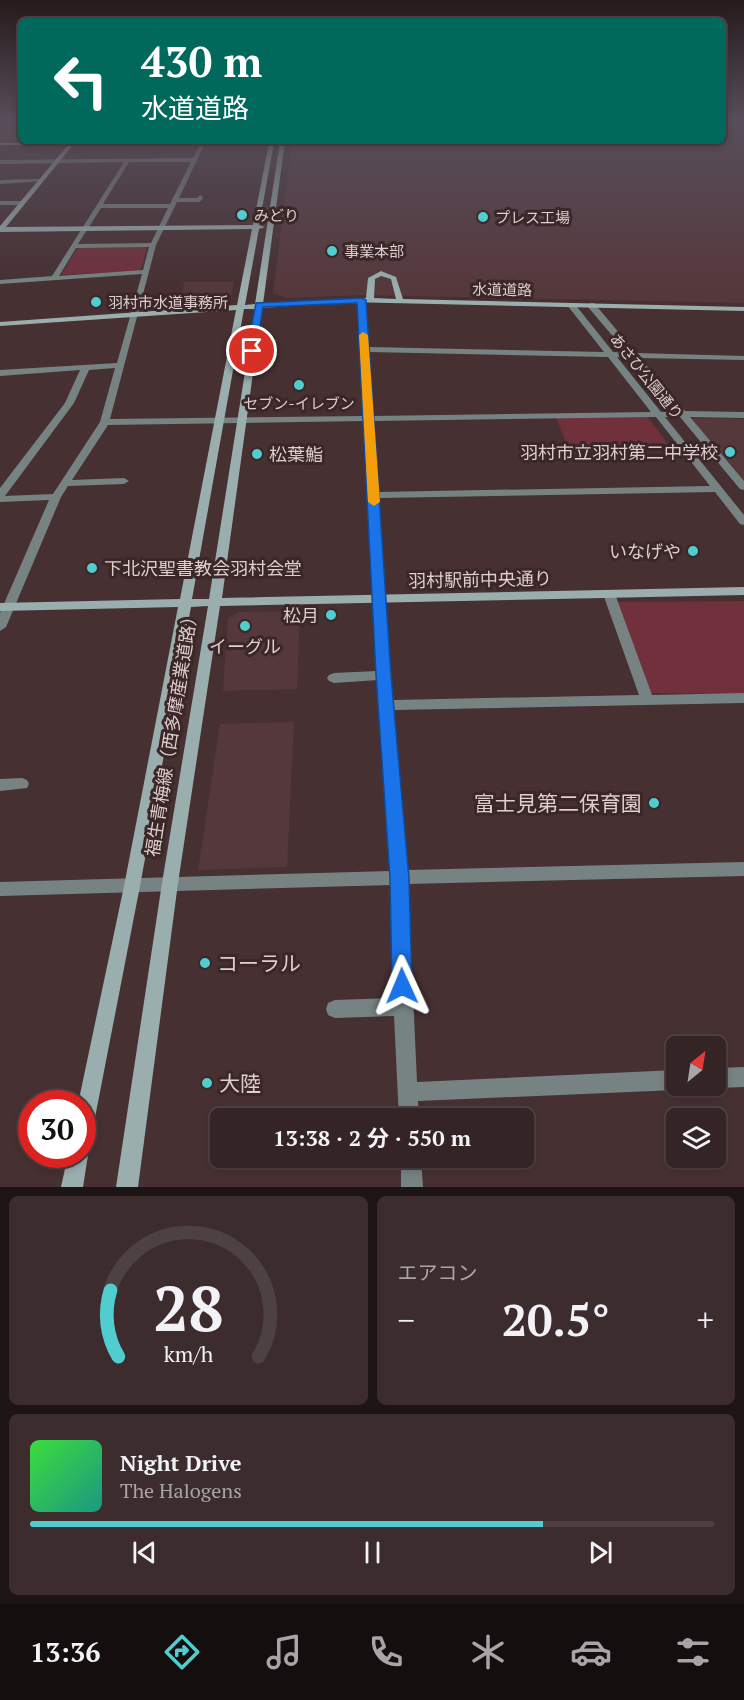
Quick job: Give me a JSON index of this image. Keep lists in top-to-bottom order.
{
  "streets": {
    "main road": ["水道道路", "羽村駅前中央通り", "福生青梅線（西多摩産業道路）"],
    "street": ["あさひ公園通り"]
  },
  "crossings": [
    ["水道道路", "あさひ公園通り"],
    ["水道道路", "福生青梅線（西多摩産業道路）"],
    ["羽村駅前中央通り", "福生青梅線（西多摩産業道路）"]
  ],
  "places": [
    "みどり",
    "プレス工場",
    "事業本部",
    "羽村市水道事務所",
    "セブン-イレブン",
    "羽村市立羽村第二中学校",
    "松葉鮨",
    "いなげや",
    "下北沢聖書教会羽村会堂",
    "松月",
    "イーグル",
    "富士見第二保育園",
    "コーラル",
    "大陸"
  ],
  "north": "top right",
  "page": {
    "turn": ["430 m", "水道道路"],
    "limit": "30",
    "trip": "13:38 · 2 分 · 550 m",
    "tile": "エアコン",
    "heat": ["−", "20.5°", "+"],
    "song": ["Night Drive", "The Halogens"],
    "tabs": "13:36",
    "gauge": ["28", "km/h"]
  }
}
